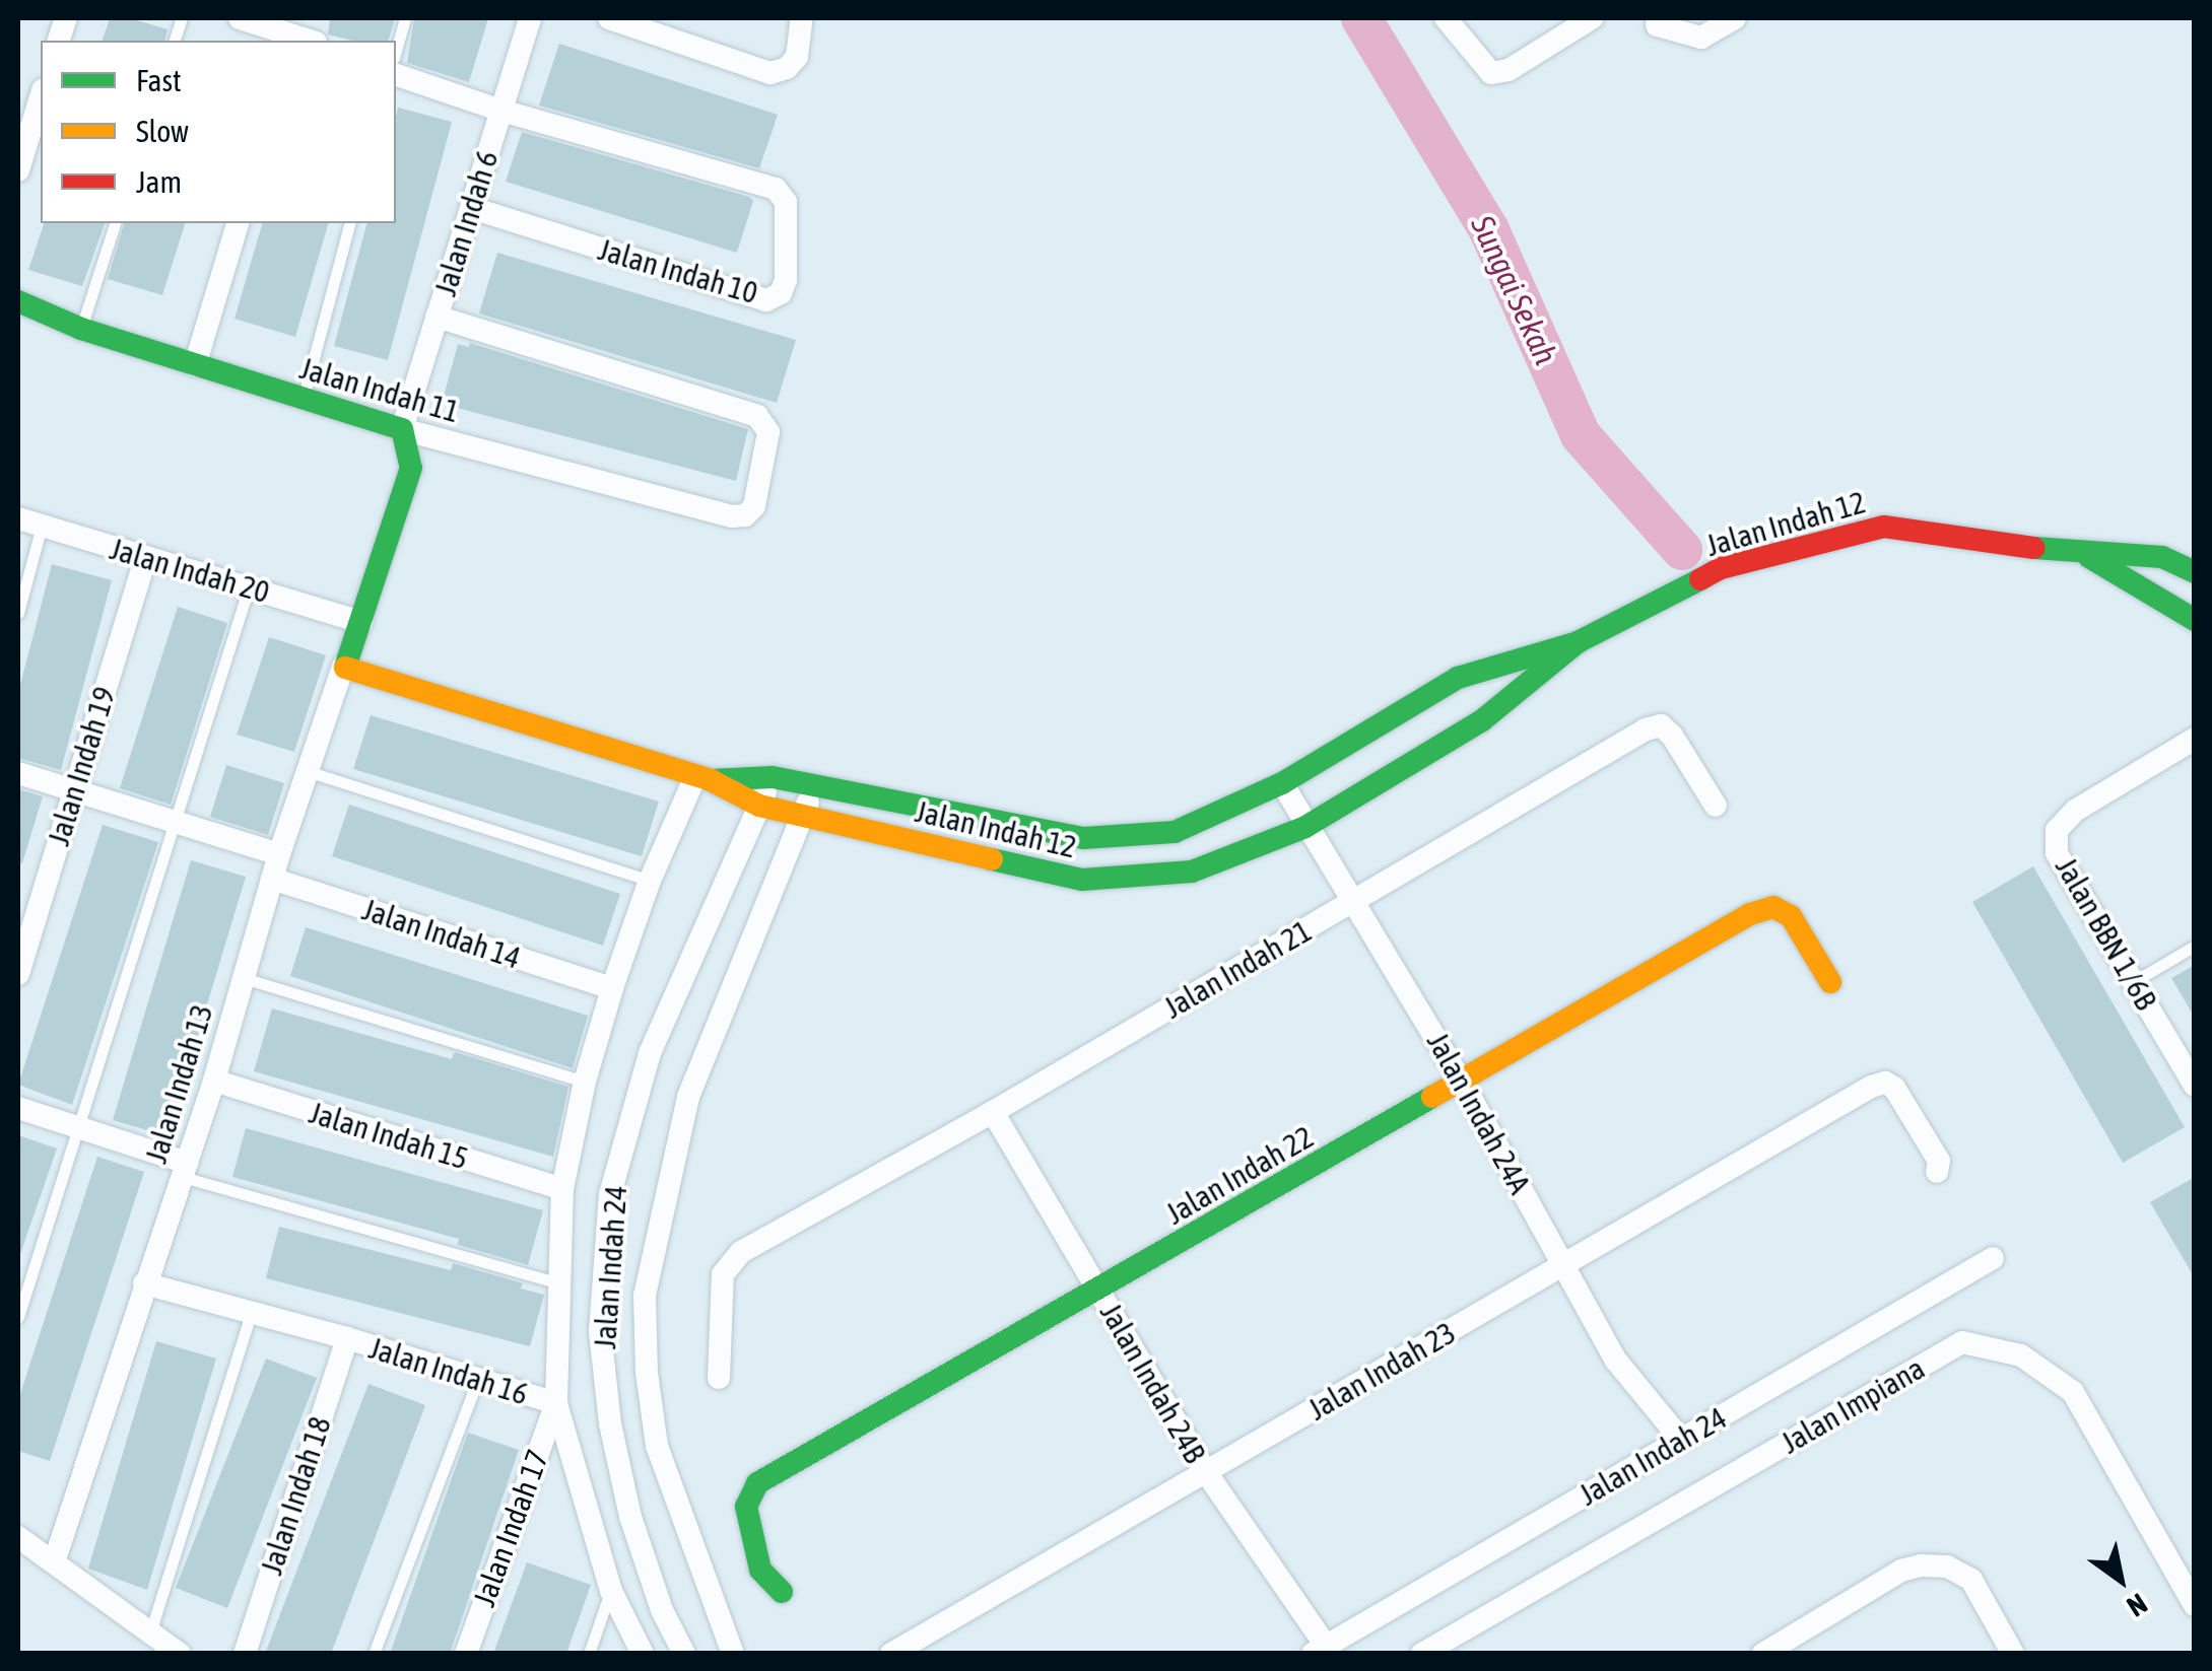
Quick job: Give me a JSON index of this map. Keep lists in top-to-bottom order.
{
  "streets": {
    "street": [
      "Jalan Indah 6",
      "Jalan Indah 10",
      "Jalan Indah 11",
      "Jalan Indah 12",
      "Jalan Indah 20",
      "Jalan Indah 19",
      "Jalan Indah 14",
      "Jalan BBN 1/6B",
      "Jalan Indah 21",
      "Jalan Indah 13",
      "Jalan Indah 24A",
      "Jalan Indah 15",
      "Jalan Indah 22",
      "Jalan Indah 24",
      "Jalan Indah 16",
      "Jalan Indah 23",
      "Jalan Indah 24B",
      "Jalan Impiana",
      "Jalan Indah 18",
      "Jalan Indah 17"
    ]
  },
  "crossings": [
    ["Jalan Indah 6", "Jalan Indah 10"],
    ["Jalan Indah 6", "Jalan Indah 11"],
    ["Jalan Indah 6", "Jalan Indah 13"],
    ["Jalan Indah 11", "Jalan Indah 13"],
    ["Jalan Indah 12", "Jalan Indah 13"],
    ["Jalan Indah 12", "Jalan Indah 24A"],
    ["Jalan Indah 12", "Jalan Indah 24"],
    ["Jalan Indah 20", "Jalan Indah 19"],
    ["Jalan Indah 20", "Jalan Indah 13"],
    ["Jalan Indah 14", "Jalan Indah 13"],
    ["Jalan Indah 21", "Jalan Indah 24A"],
    ["Jalan Indah 21", "Jalan Indah 24B"],
    ["Jalan Indah 13", "Jalan Indah 15"],
    ["Jalan Indah 13", "Jalan Indah 16"],
    ["Jalan Indah 24A", "Jalan Indah 22"],
    ["Jalan Indah 24A", "Jalan Indah 24"],
    ["Jalan Indah 24A", "Jalan Indah 23"],
    ["Jalan Indah 22", "Jalan Indah 24B"],
    ["Jalan Indah 24", "Jalan Indah 24B"],
    ["Jalan Indah 16", "Jalan Indah 18"],
    ["Jalan Indah 16", "Jalan Indah 17"],
    ["Jalan Indah 23", "Jalan Indah 24B"]
  ],
  "water": ["Sungai Sekah"],
  "legend": ["Fast", "Slow", "Jam"],
  "north": "bottom right"
}
